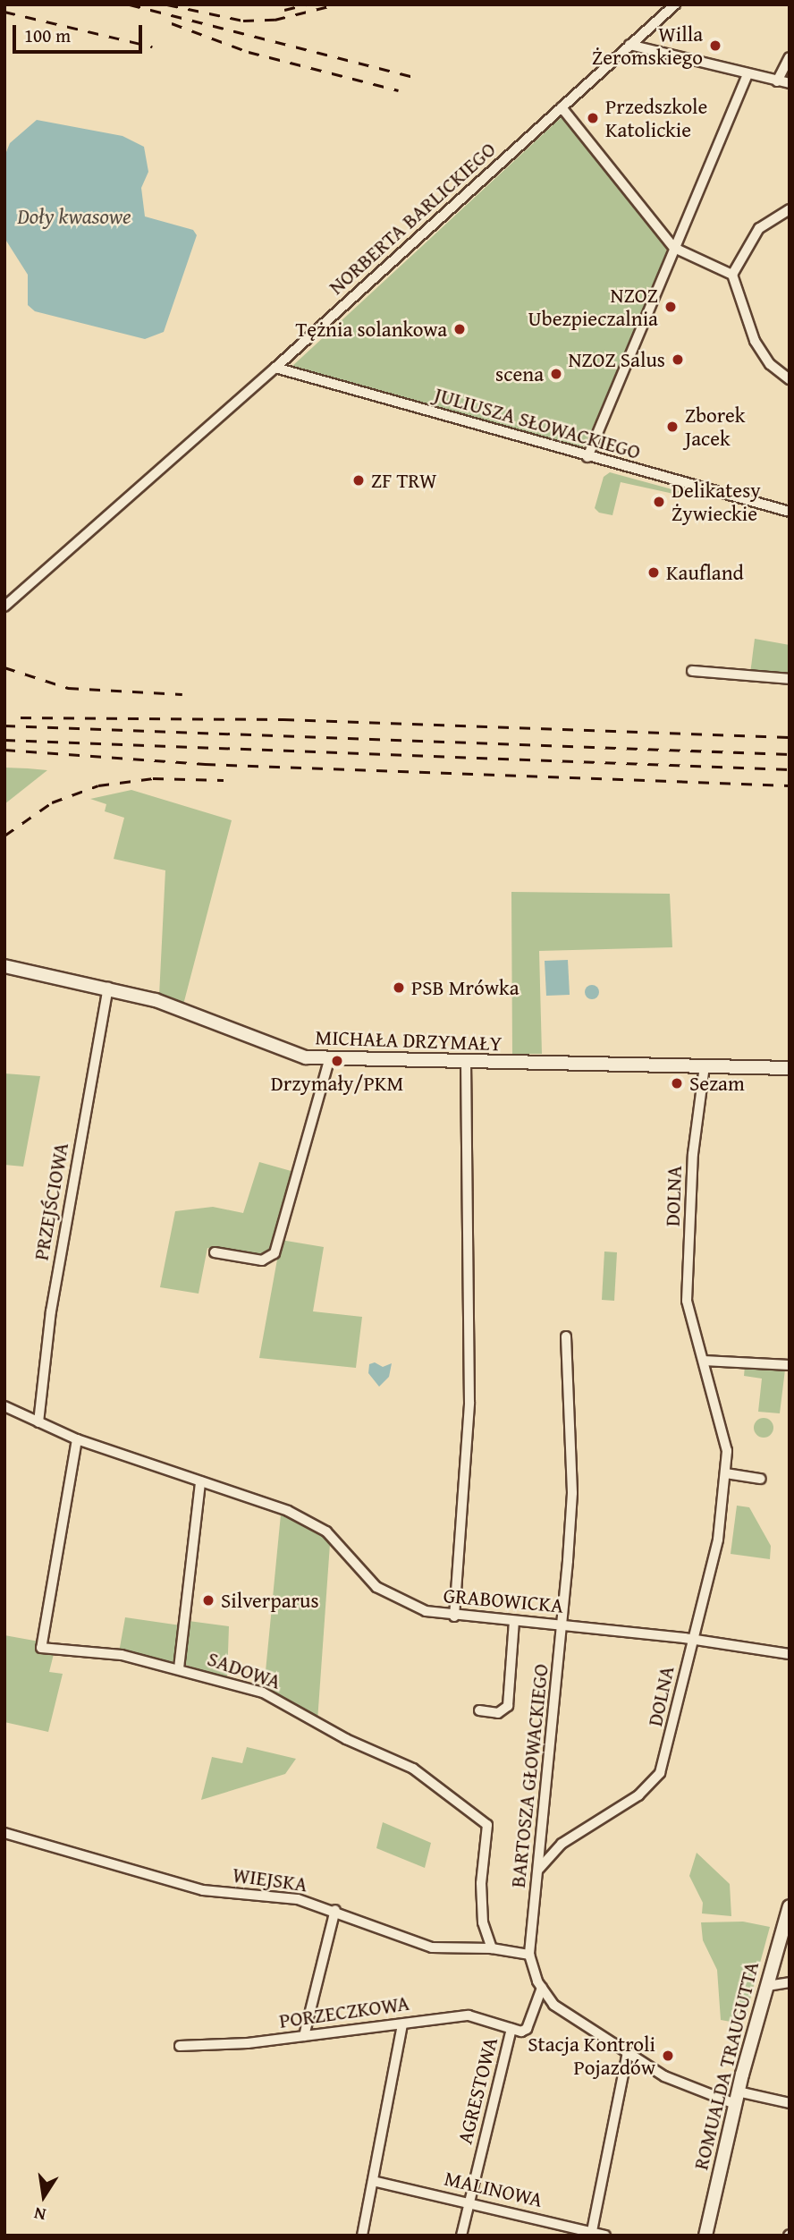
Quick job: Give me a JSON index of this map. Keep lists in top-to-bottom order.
{
  "streets": {
    "street": [
      "NORBERTA BARLICKIEGO",
      "JULIUSZA SŁOWACKIEGO",
      "MICHAŁA DRZYMAŁY",
      "DOLNA",
      "PRZEJŚCIOWA",
      "GRABOWICKA",
      "SADOWA",
      "BARTOSZA GŁOWACKIEGO",
      "WIEJSKA",
      "PORZECZKOWA",
      "ROMUALDA TRAUGUTTA",
      "AGRESTOWA",
      "MALINOWA"
    ]
  },
  "crossings": [
    ["NORBERTA BARLICKIEGO", "JULIUSZA SŁOWACKIEGO"],
    ["MICHAŁA DRZYMAŁY", "DOLNA"],
    ["MICHAŁA DRZYMAŁY", "PRZEJŚCIOWA"],
    ["DOLNA", "GRABOWICKA"],
    ["DOLNA", "BARTOSZA GŁOWACKIEGO"],
    ["PRZEJŚCIOWA", "GRABOWICKA"],
    ["GRABOWICKA", "SADOWA"],
    ["GRABOWICKA", "BARTOSZA GŁOWACKIEGO"],
    ["SADOWA", "WIEJSKA"],
    ["BARTOSZA GŁOWACKIEGO", "WIEJSKA"],
    ["BARTOSZA GŁOWACKIEGO", "ROMUALDA TRAUGUTTA"],
    ["PORZECZKOWA", "AGRESTOWA"],
    ["AGRESTOWA", "MALINOWA"]
  ],
  "water": ["Doły kwasowe"],
  "places": [
    "Willa Żeromskiego",
    "Przedszkole Katolickie",
    "NZOZ Ubezpieczalnia",
    "Tężnia solankowa",
    "NZOZ Salus",
    "scena",
    "Zborek Jacek",
    "ZF TRW",
    "Delikatesy Żywieckie",
    "Kaufland",
    "PSB Mrówka",
    "Drzymały/PKM",
    "Sezam",
    "Silverparus",
    "Stacja Kontroli Pojazdów"
  ],
  "scale_bar": "100 m",
  "north": "bottom"
}
